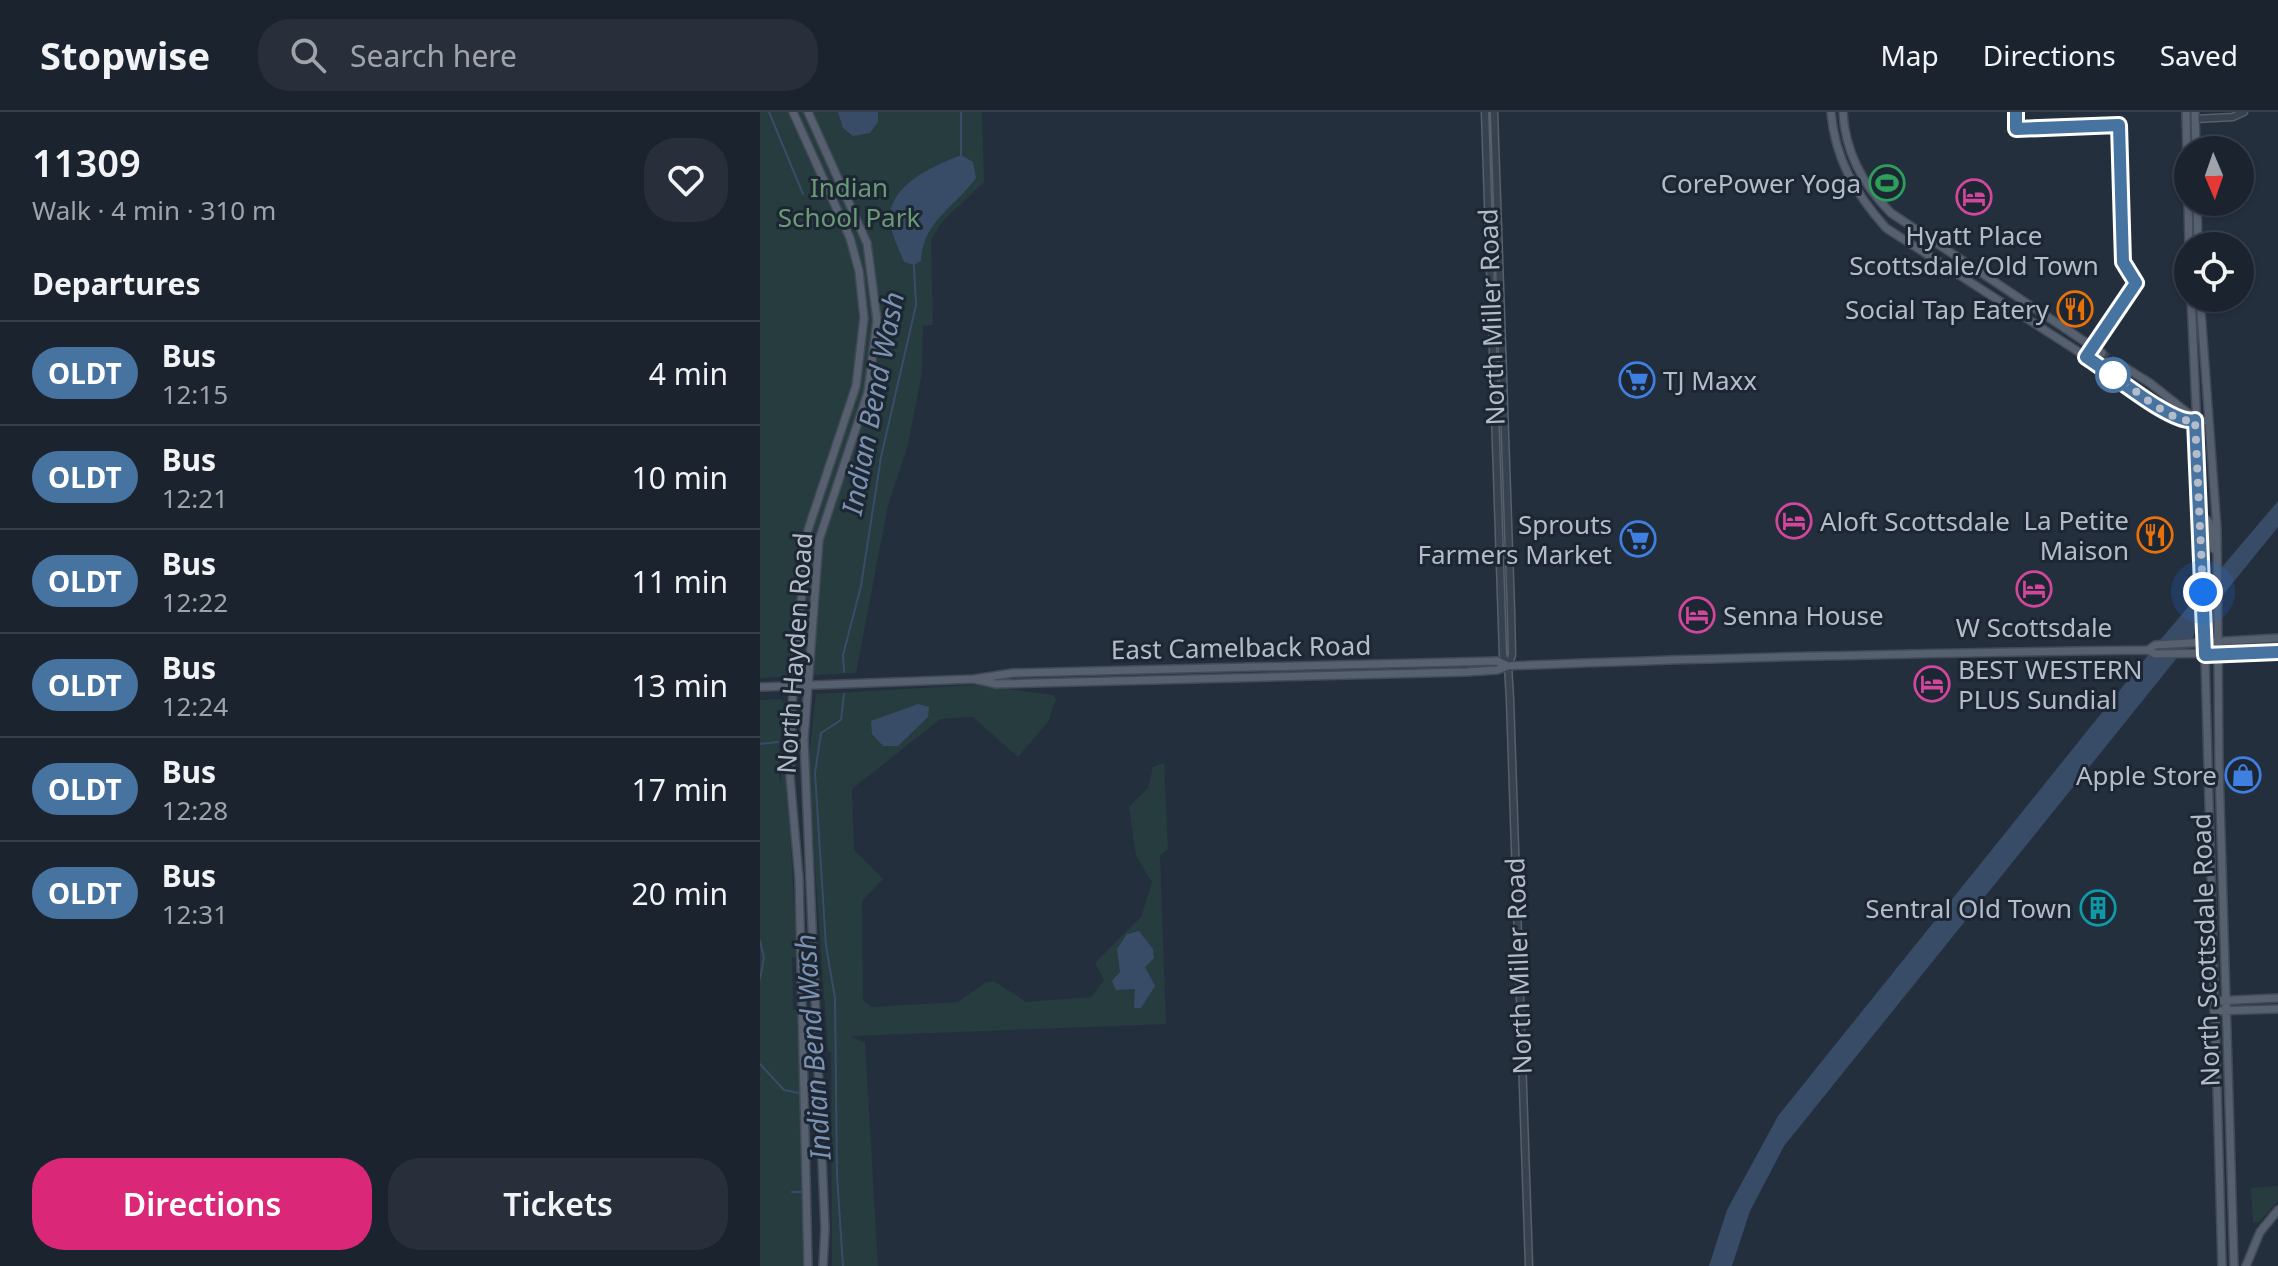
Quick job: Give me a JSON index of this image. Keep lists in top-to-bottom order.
{
  "streets": {
    "main road": ["East Camelback Road", "North Hayden Road", "North Scottsdale Road"],
    "street": ["North Miller Road"]
  },
  "crossings": [
    ["North Miller Road", "East Camelback Road"],
    ["East Camelback Road", "North Hayden Road"],
    ["East Camelback Road", "North Scottsdale Road"]
  ],
  "water": ["Indian Bend Wash"],
  "parks": ["Indian School Park"],
  "places": {
    "sports": ["CorePower Yoga"],
    "hotel": [
      "Hyatt Place Scottsdale/Old Town",
      "Aloft Scottsdale",
      "W Scottsdale",
      "Senna House",
      "BEST WESTERN PLUS Sundial"
    ],
    "restaurant": ["Social Tap Eatery", "La Petite Maison"],
    "supermarket": ["TJ Maxx", "Sprouts Farmers Market"],
    "shop": ["Apple Store"],
    "building": ["Sentral Old Town"]
  },
  "lines": ["bus line OLDT"],
  "north": "bottom",
  "page": {
    "header": "Stopwise",
    "search": "Search here",
    "nav": ["Map", "Directions", "Saved"],
    "heading": [
      ["11309", "Walk · 4 min · 310 m"],
      "Departures"
    ],
    "list": [
      {
        "mark": "OLDT",
        "name": "Bus",
        "note": "12:15",
        "value": "4 min"
      },
      {
        "mark": "OLDT",
        "name": "Bus",
        "note": "12:21",
        "value": "10 min"
      },
      {
        "mark": "OLDT",
        "name": "Bus",
        "note": "12:22",
        "value": "11 min"
      },
      {
        "mark": "OLDT",
        "name": "Bus",
        "note": "12:24",
        "value": "13 min"
      },
      {
        "mark": "OLDT",
        "name": "Bus",
        "note": "12:28",
        "value": "17 min"
      },
      {
        "mark": "OLDT",
        "name": "Bus",
        "note": "12:31",
        "value": "20 min"
      }
    ],
    "buttons": ["Directions", "Tickets"]
  }
}
